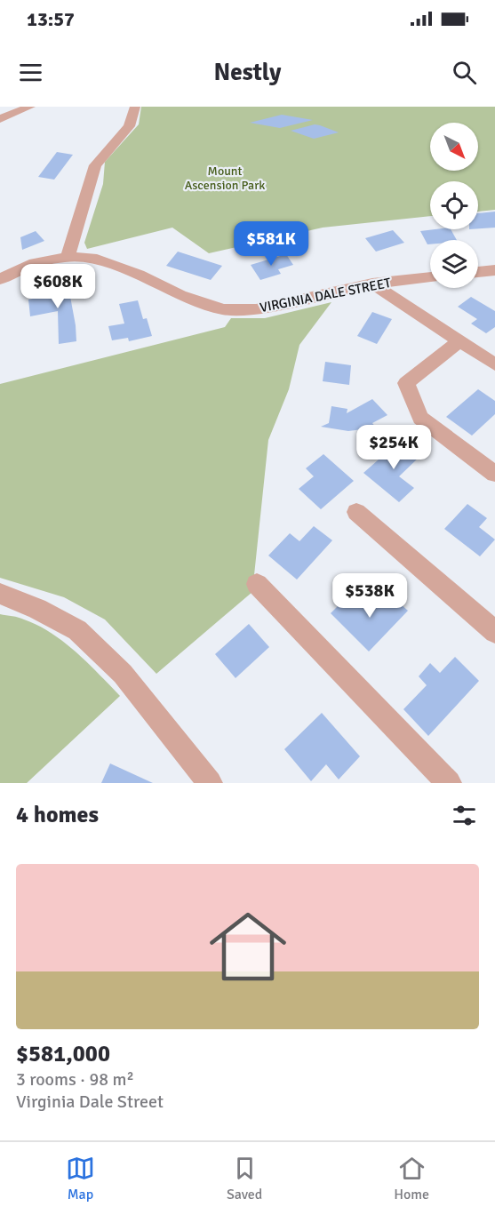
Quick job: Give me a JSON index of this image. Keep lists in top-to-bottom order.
{
  "streets": {
    "street": ["VIRGINIA DALE STREET"]
  },
  "parks": ["Mount Ascension Park"],
  "north": "bottom right",
  "page": {
    "status": "13:57",
    "header": "Nestly",
    "price": [
      "$581K",
      "$608K",
      "$254K",
      "$538K"
    ],
    "heading": "4 homes",
    "list": [
      {
        "name": "$581,000",
        "note": "3 rooms · 98 m² · Virginia Dale Street"
      }
    ],
    "tabs": ["Map", "Saved", "Home"]
  }
}
